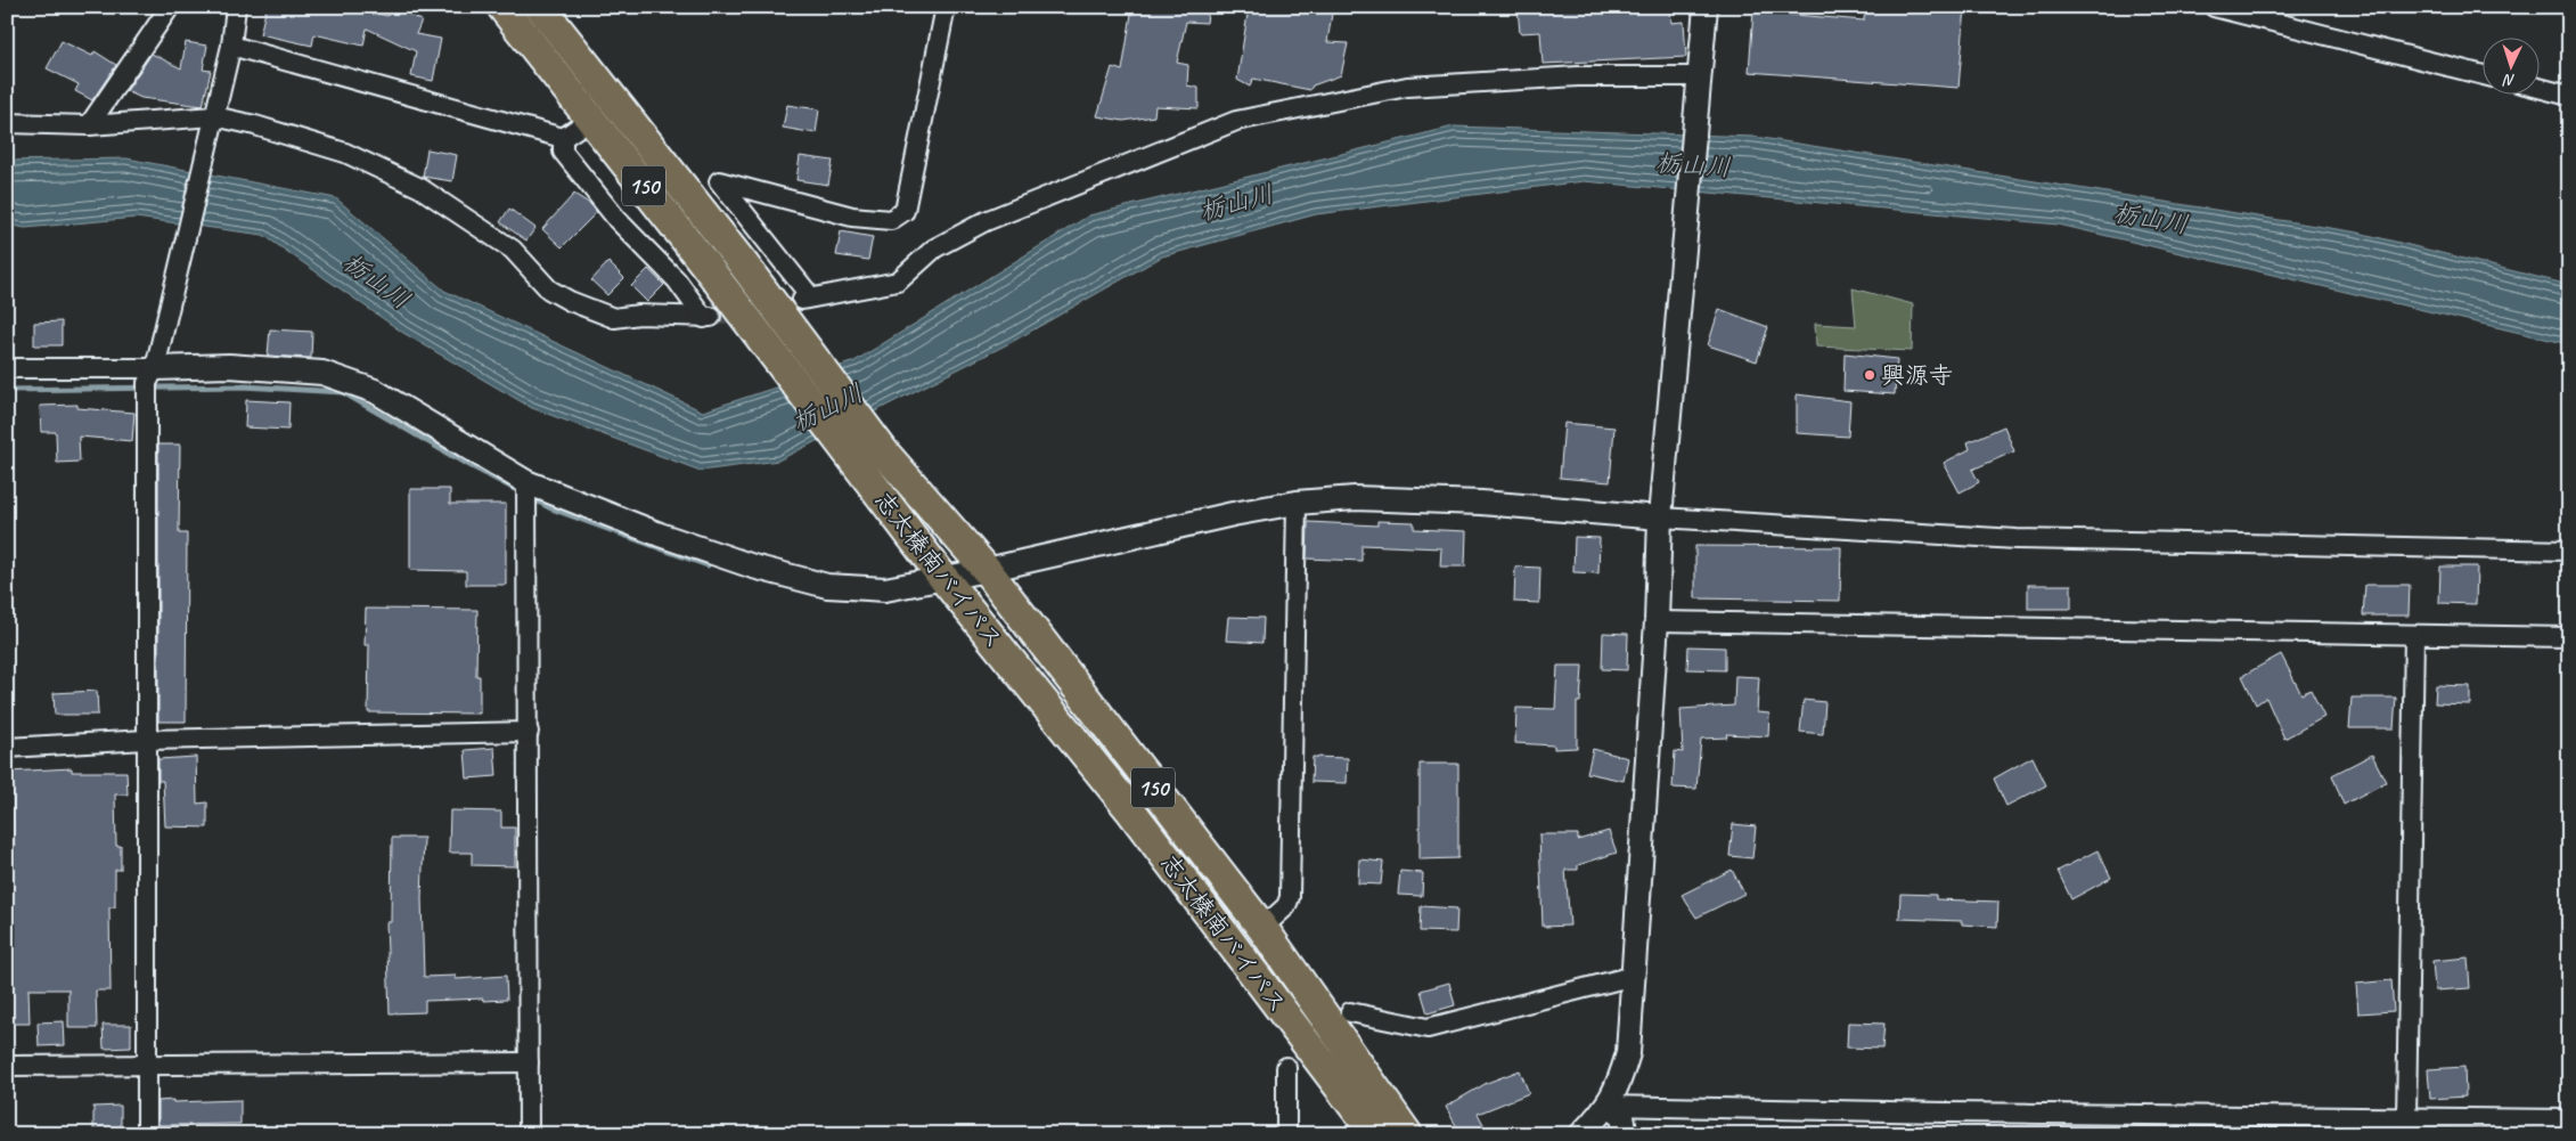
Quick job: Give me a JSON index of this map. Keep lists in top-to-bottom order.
{
  "streets": {
    "highway": ["150", "志太榛南バイパス"]
  },
  "water": ["栃山川"],
  "places": ["興源寺"],
  "north": "bottom"
}
